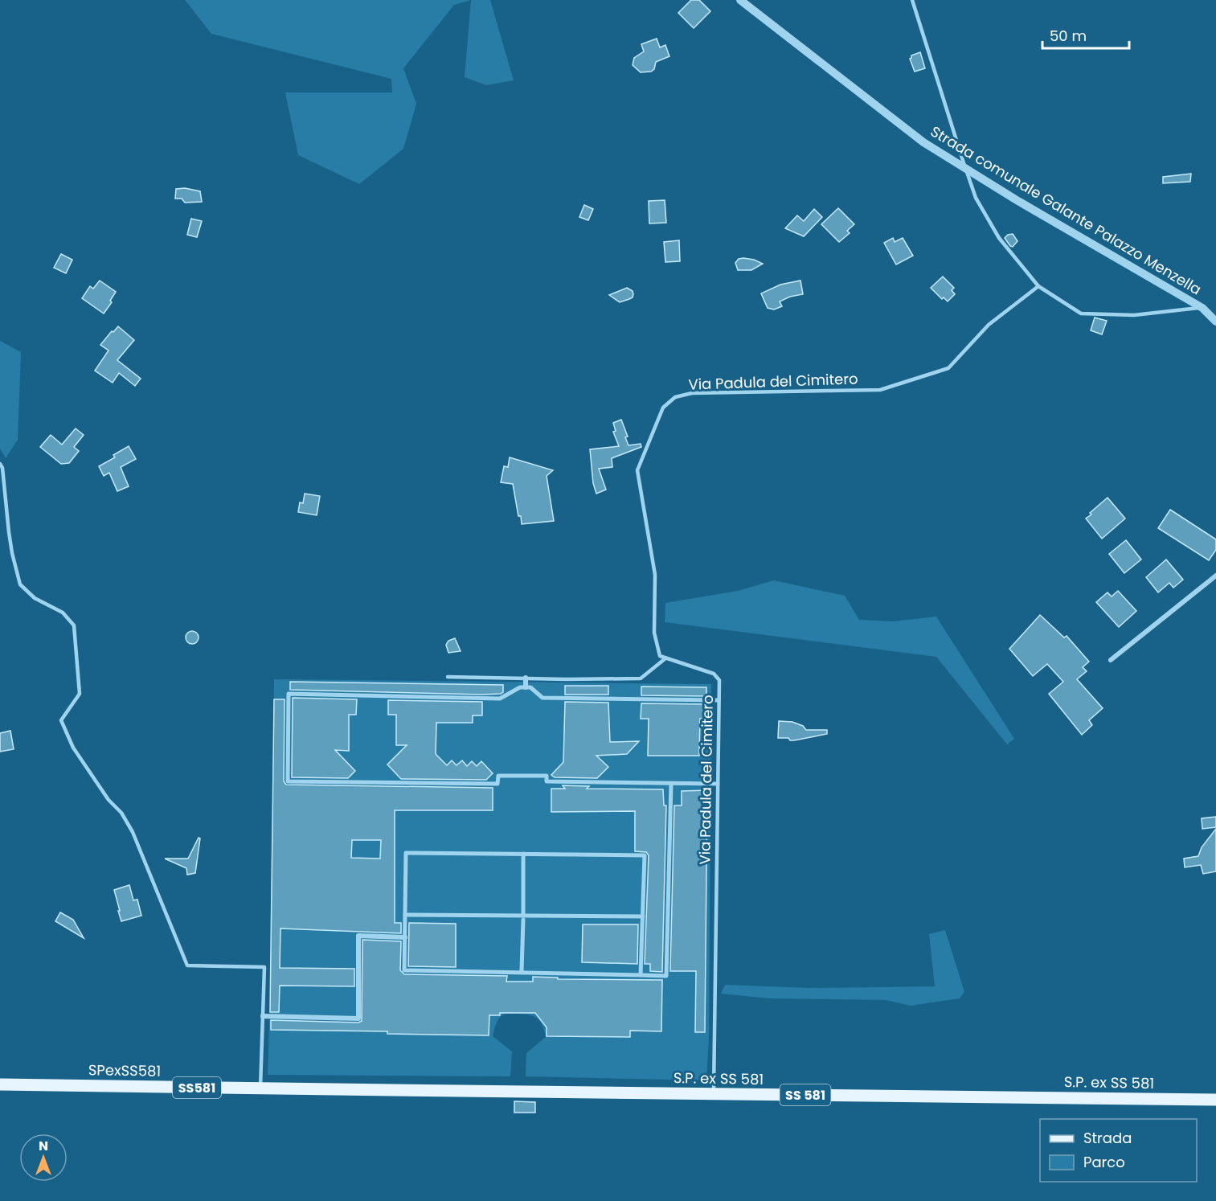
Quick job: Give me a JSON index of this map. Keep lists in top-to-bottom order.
{
  "streets": {
    "main road": [
      "SPexSS581",
      "S.P. ex SS 581",
      "SS581",
      "SS 581"
    ],
    "street": ["Strada comunale Galante Palazzo Menzella"],
    "lane": ["Via Padula del Cimitero"]
  },
  "crossings": [
    ["Via Padula del Cimitero", "S.P. ex SS 581"],
    ["SPexSS581", "S.P. ex SS 581"]
  ],
  "legend": ["Strada", "Parco"],
  "scale_bar": "50 m",
  "north": "top"
}
